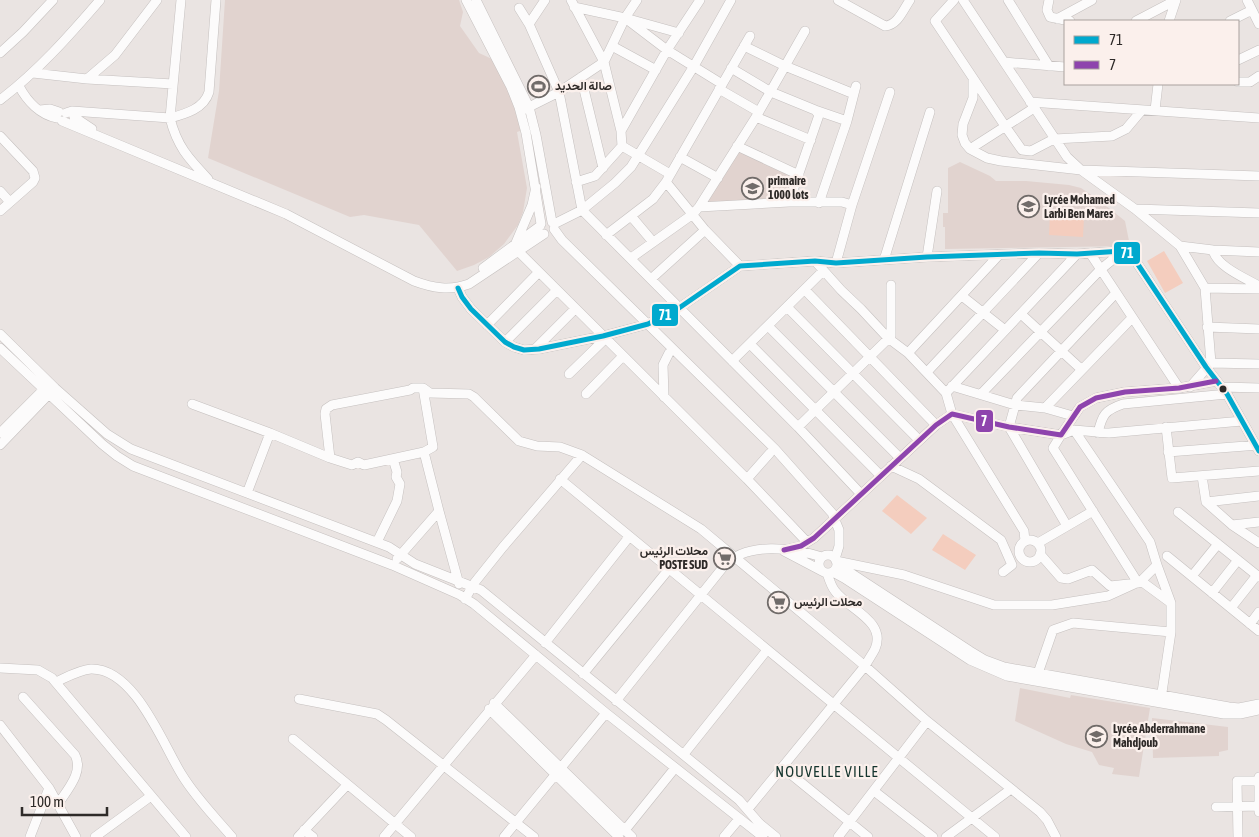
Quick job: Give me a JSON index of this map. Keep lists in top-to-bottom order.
{
  "districts": ["NOUVELLE VILLE"],
  "places": {
    "sports": ["صالة الحديد"],
    "school or university": ["primaire 1000 lots", "Lycée Mohamed Larbi Ben Mares", "Lycée Abderrahmane Mahdjoub"],
    "supermarket": ["محلات الرئيس POSTE SUD", "محلات الرئيس"]
  },
  "lines": ["transit line 71", "transit line 7"],
  "legend": ["71", "7"],
  "scale_bar": "100 m"
}
